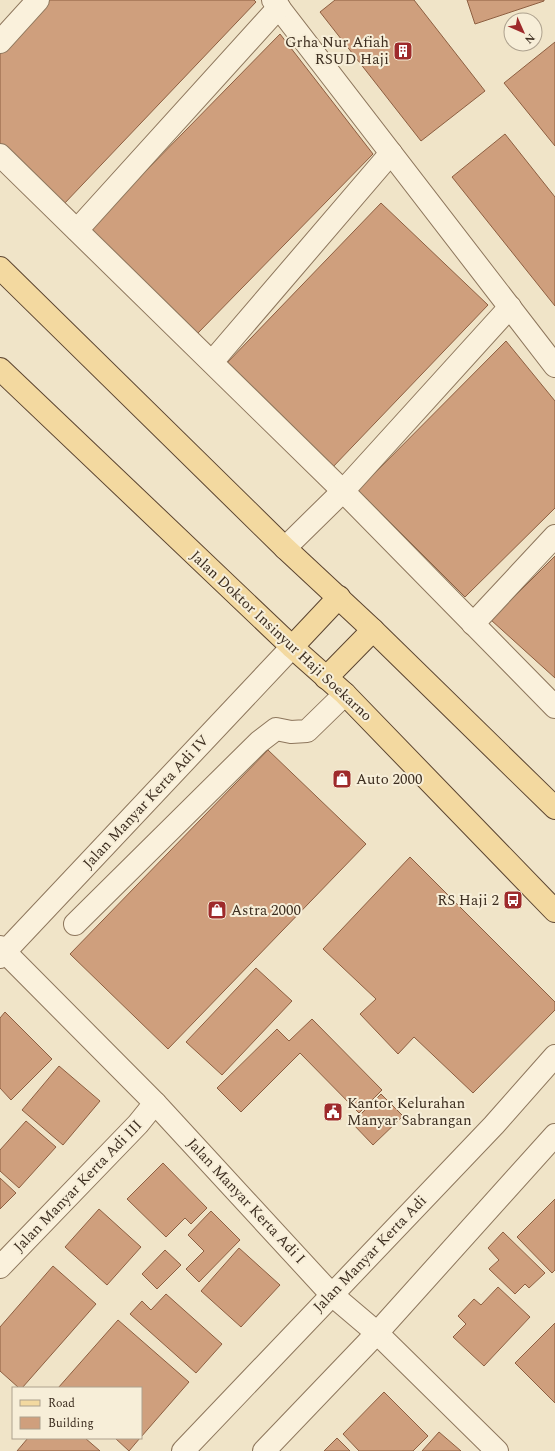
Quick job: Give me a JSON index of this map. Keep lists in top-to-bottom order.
{
  "streets": {
    "main road": ["Jalan Doktor Insinyur Haji Soekarno"],
    "street": [
      "Jalan Manyar Kerta Adi IV",
      "Jalan Manyar Kerta Adi III",
      "Jalan Manyar Kerta Adi I",
      "Jalan Manyar Kerta Adi"
    ]
  },
  "crossings": [
    ["Jalan Doktor Insinyur Haji Soekarno", "Jalan Manyar Kerta Adi IV"],
    ["Jalan Manyar Kerta Adi IV", "Jalan Manyar Kerta Adi I"],
    ["Jalan Manyar Kerta Adi III", "Jalan Manyar Kerta Adi I"],
    ["Jalan Manyar Kerta Adi I", "Jalan Manyar Kerta Adi"]
  ],
  "places": {
    "building": ["Grha Nur Afiah RSUD Haji"],
    "shop": ["Auto 2000", "Astra 2000"],
    "bus stop": ["RS Haji 2"],
    "public building": ["Kantor Kelurahan Manyar Sabrangan"]
  },
  "legend": ["Road", "Building"],
  "north": "bottom right"
}
